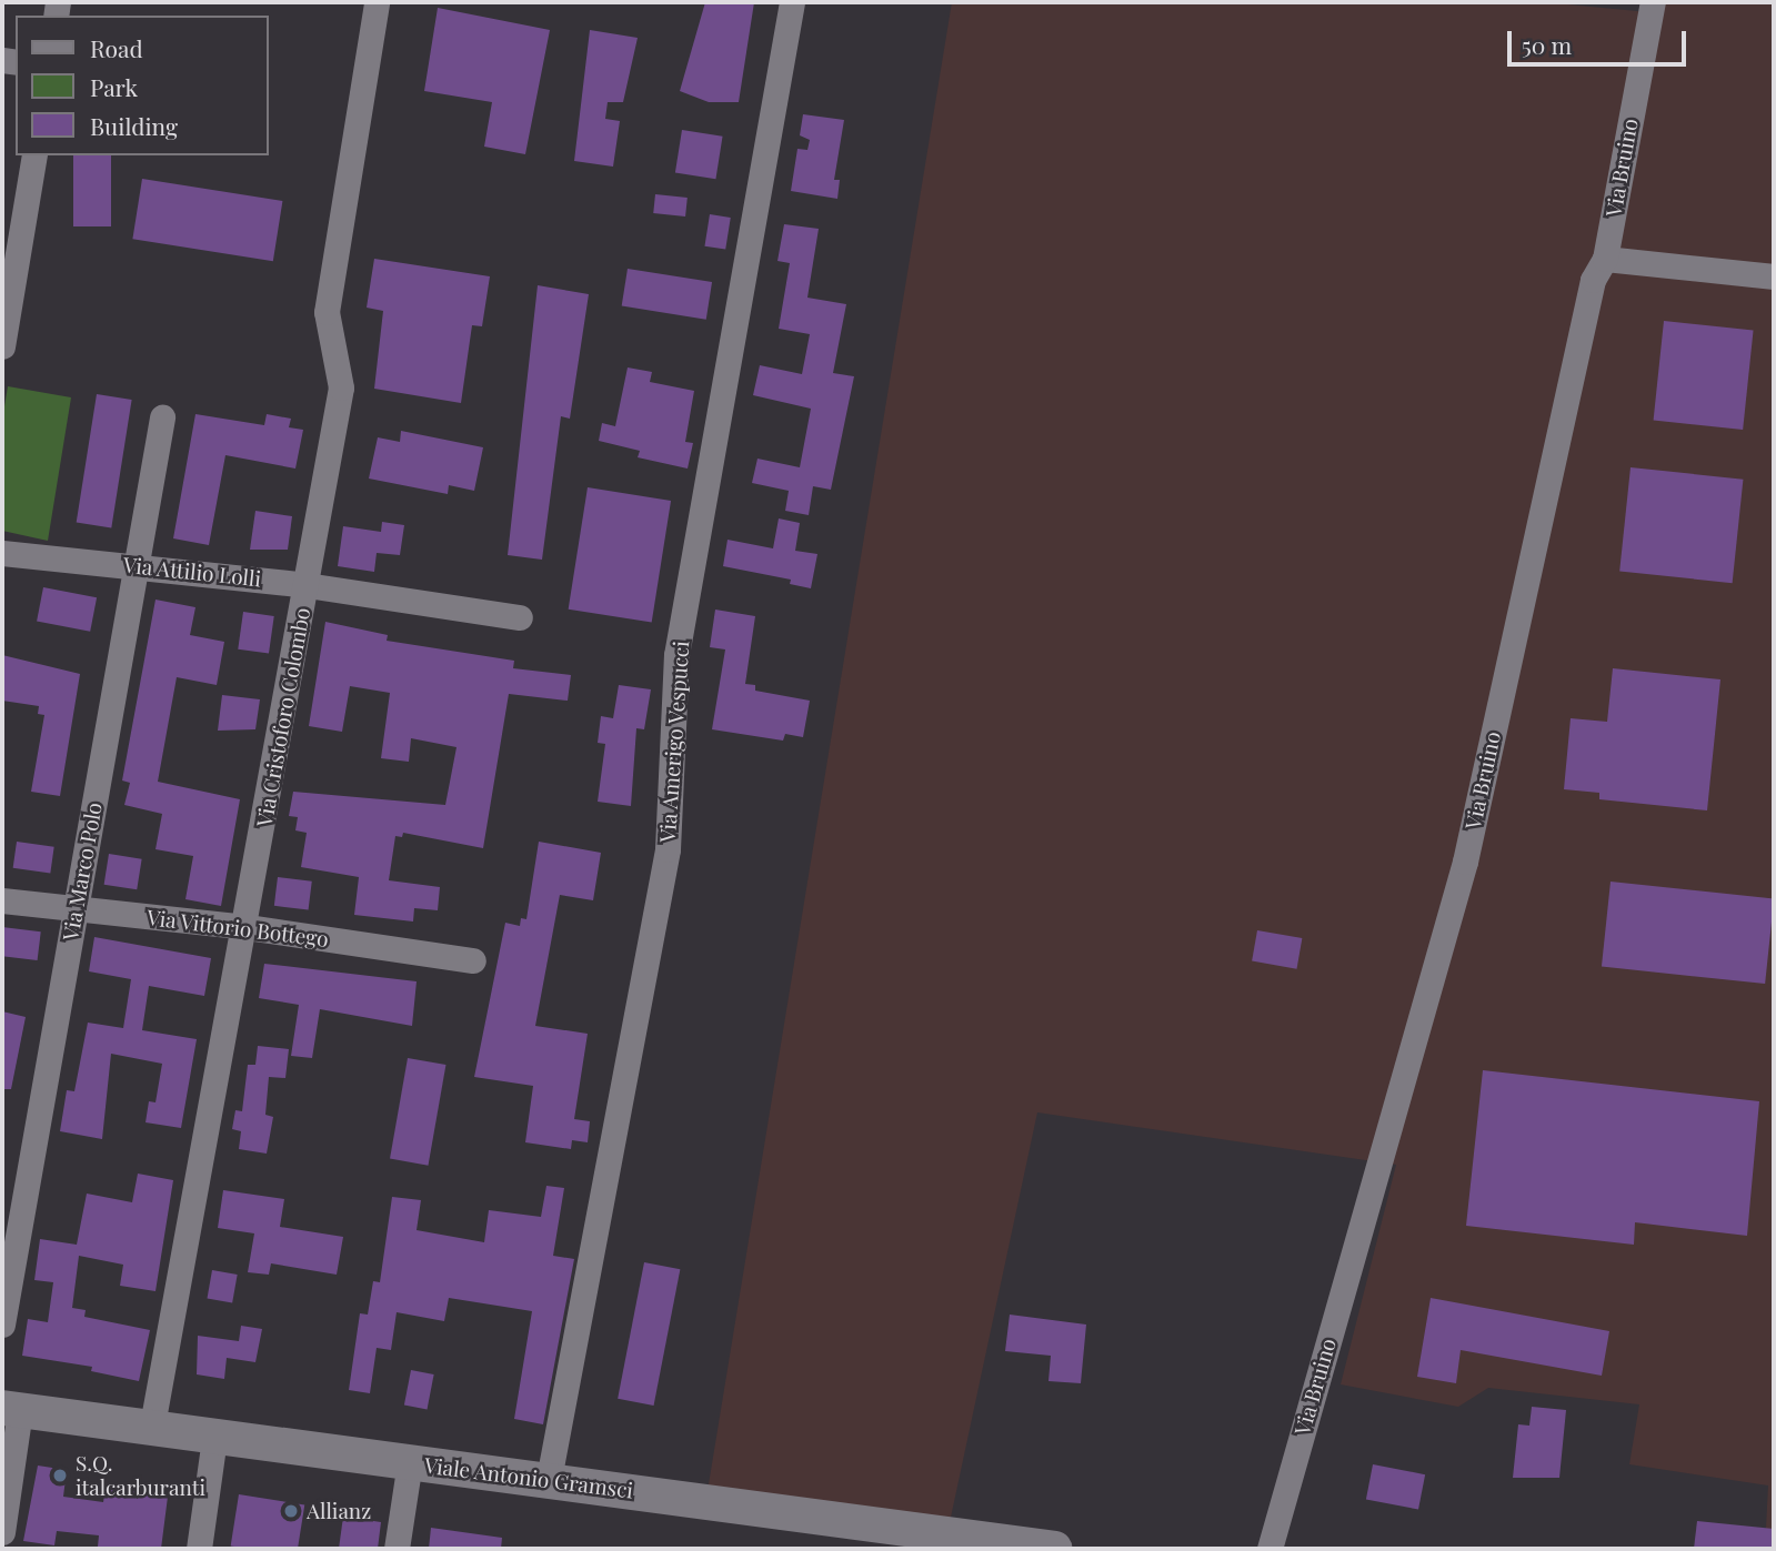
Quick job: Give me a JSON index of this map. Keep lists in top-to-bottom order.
{
  "streets": {
    "street": [
      "Via Bruino",
      "Via Attilio Lolli",
      "Via Cristoforo Colombo",
      "Via Amerigo Vespucci",
      "Via Marco Polo",
      "Via Vittorio Bottego",
      "Viale Antonio Gramsci"
    ]
  },
  "crossings": [
    ["Via Attilio Lolli", "Via Cristoforo Colombo"],
    ["Via Attilio Lolli", "Via Marco Polo"],
    ["Via Cristoforo Colombo", "Via Vittorio Bottego"],
    ["Via Cristoforo Colombo", "Viale Antonio Gramsci"],
    ["Via Amerigo Vespucci", "Viale Antonio Gramsci"],
    ["Via Marco Polo", "Via Vittorio Bottego"]
  ],
  "places": ["S.Q. italcarburanti", "Allianz"],
  "legend": ["Road", "Park", "Building"],
  "scale_bar": "50 m"
}
